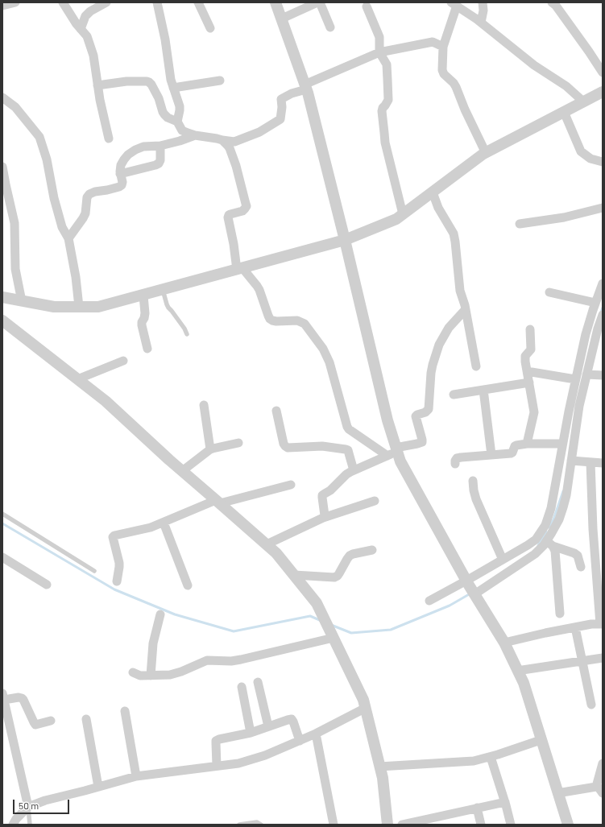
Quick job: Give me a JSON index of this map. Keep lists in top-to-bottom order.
{
  "scale_bar": "50 m"
}
